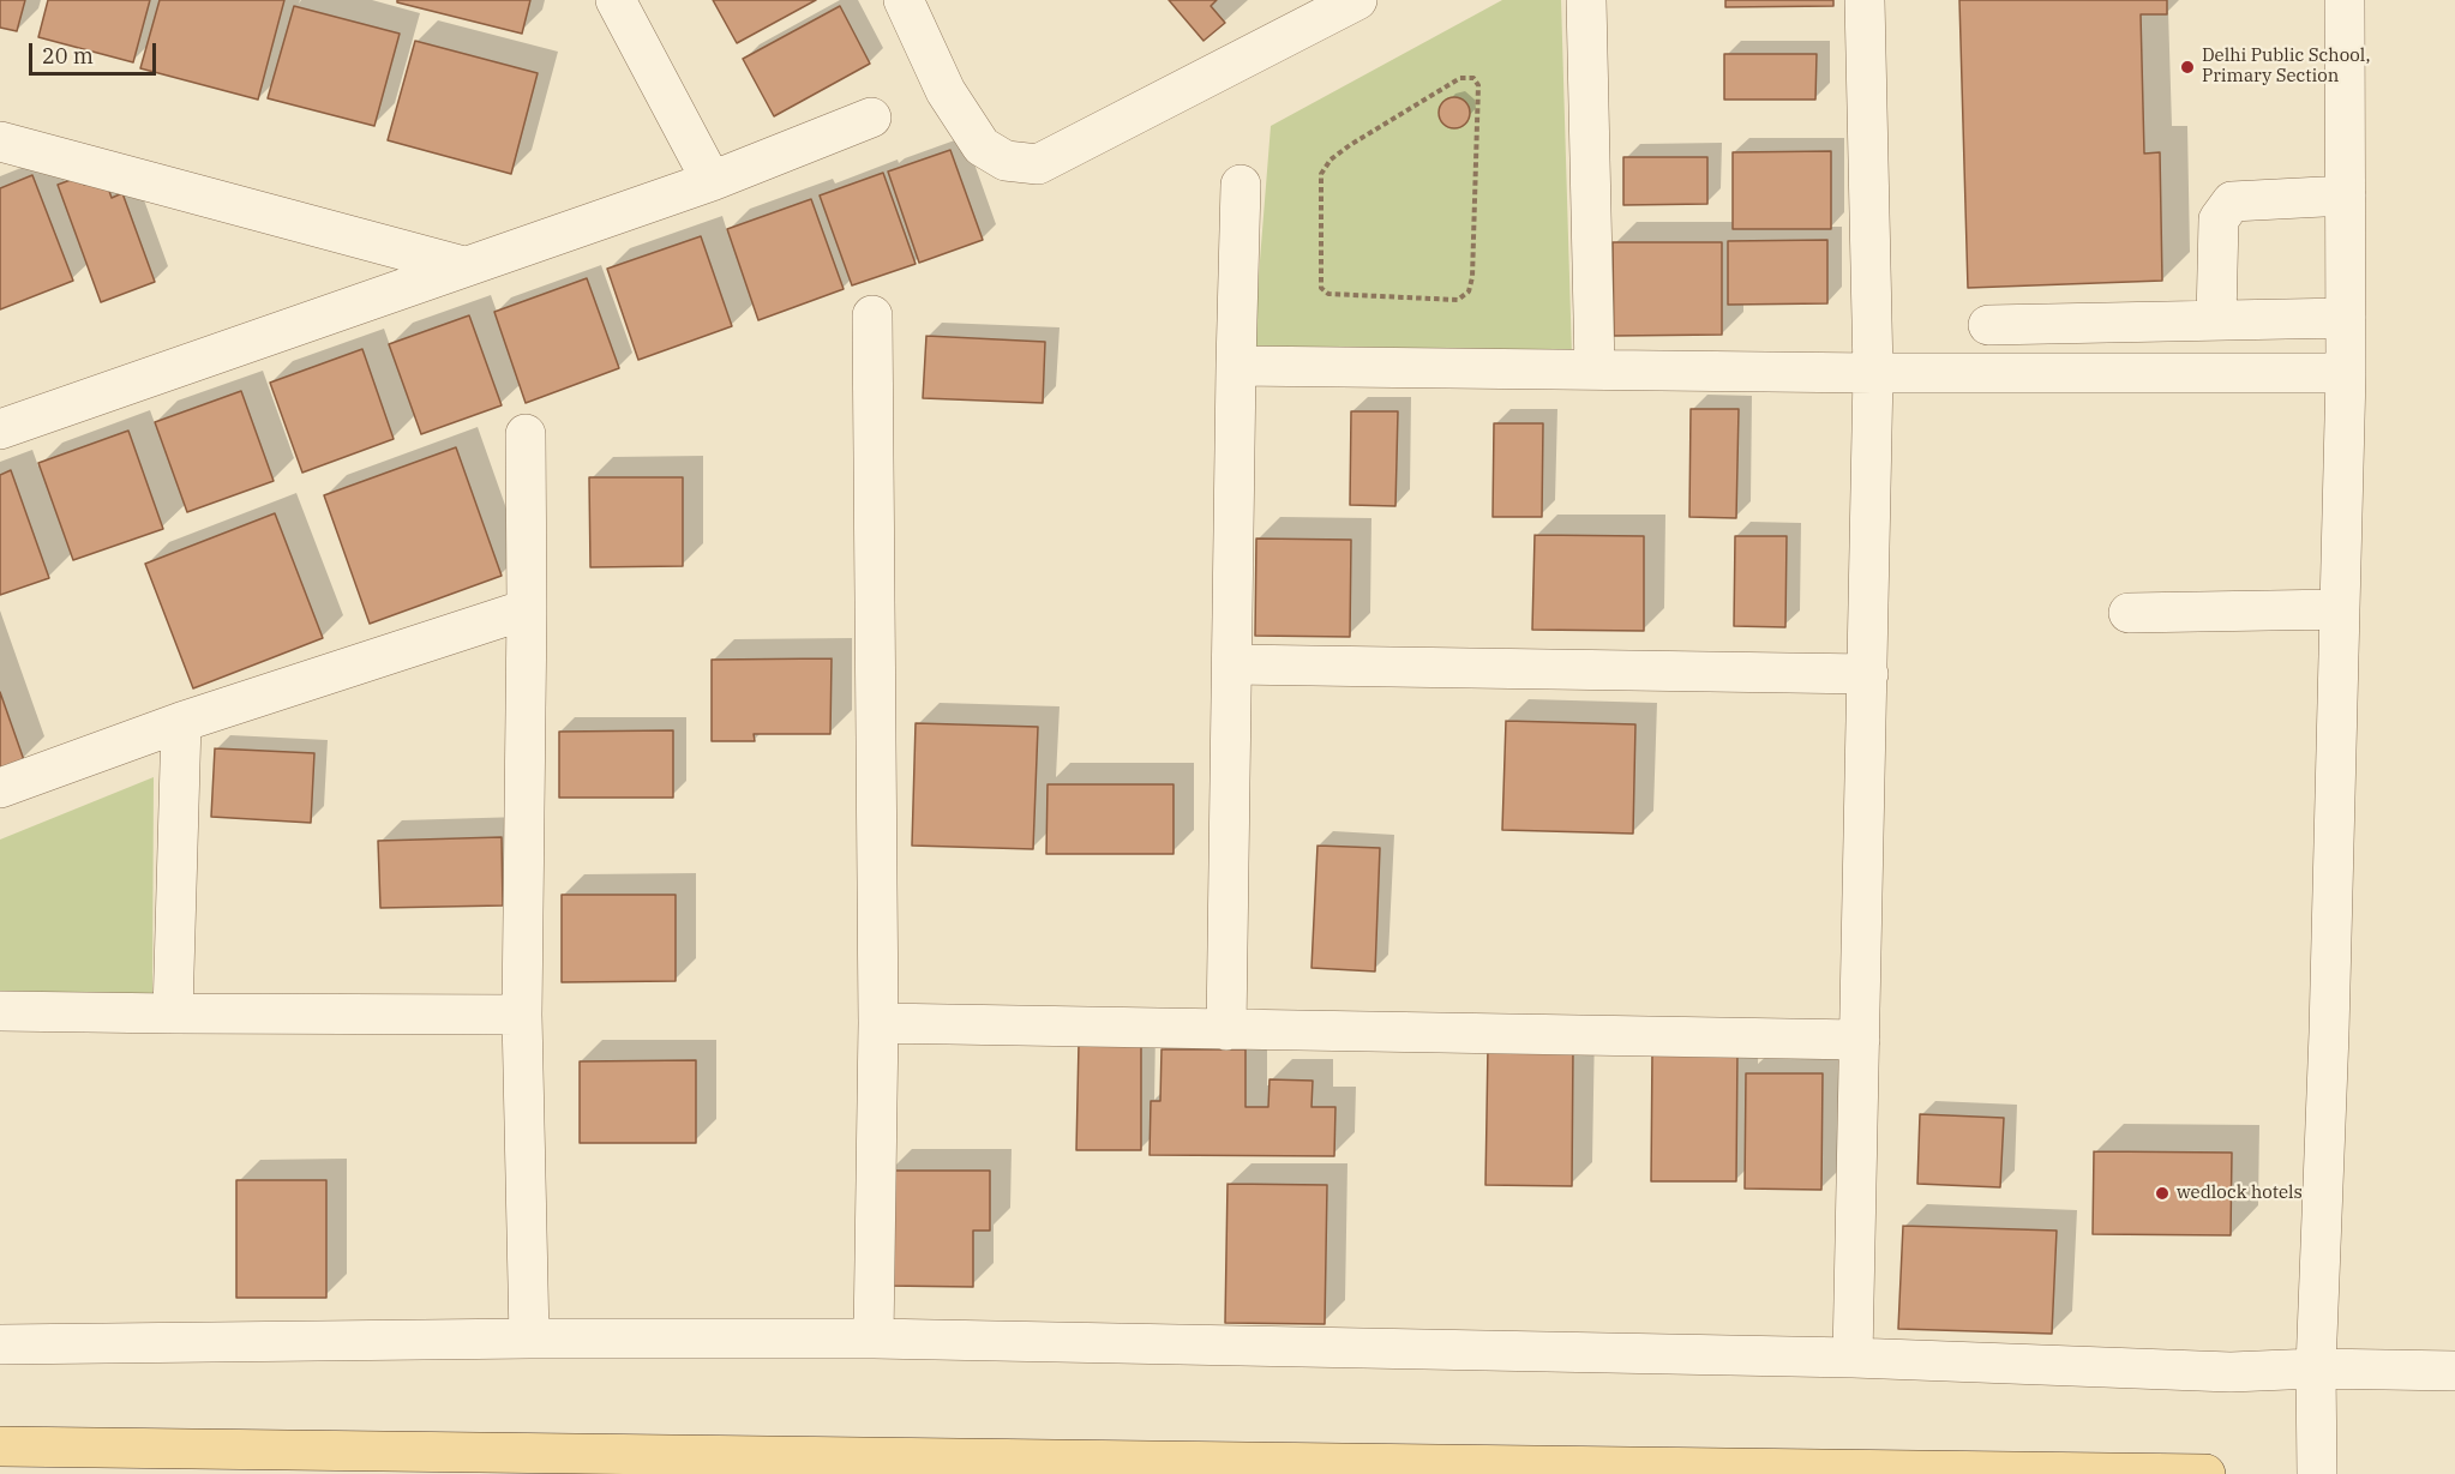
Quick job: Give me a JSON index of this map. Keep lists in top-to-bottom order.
{
  "places": ["Delhi Public School, Primary Section", "wedlock hotels"],
  "scale_bar": "20 m"
}
